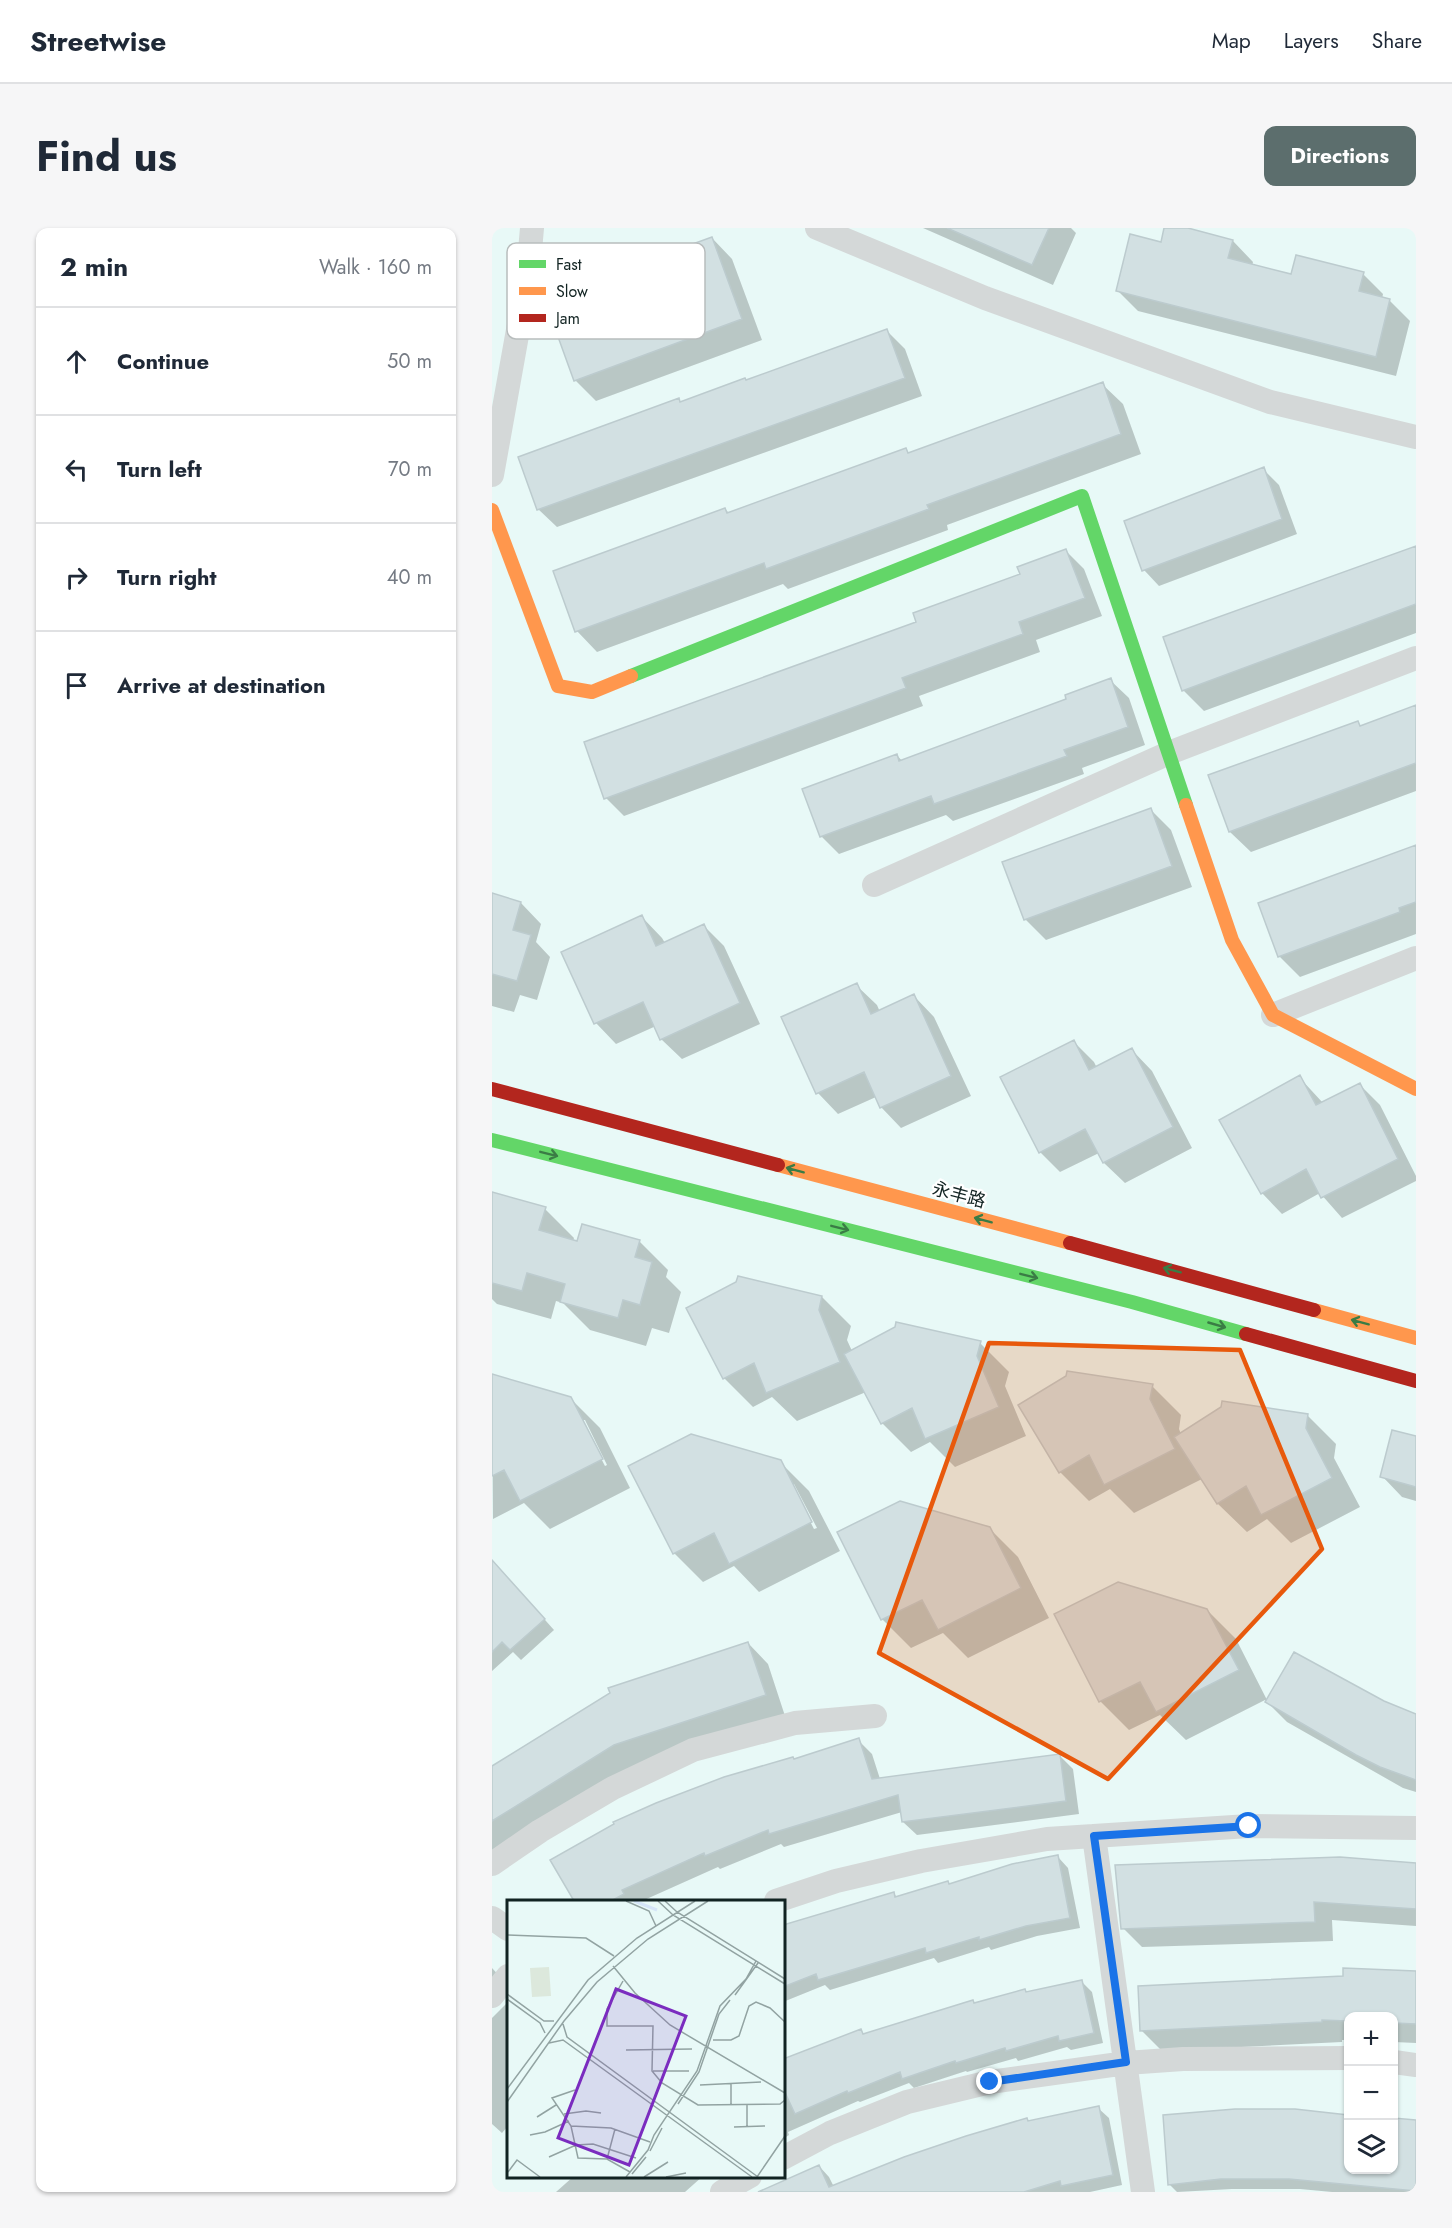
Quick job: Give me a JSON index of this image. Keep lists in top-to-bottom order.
{
  "streets": {
    "street": ["永丰路"]
  },
  "legend": ["Fast", "Slow", "Jam"],
  "page": {
    "header": "Streetwise",
    "nav": ["Map", "Layers", "Share"],
    "title": "Find us",
    "buttons": "Directions",
    "heading": ["2 min", "Walk · 160 m"],
    "list": [
      ["Continue", "50 m"],
      ["Turn left", "70 m"],
      ["Turn right", "40 m"],
      "Arrive at destination"
    ],
    "map_buttons": ["+", "−"]
  }
}
